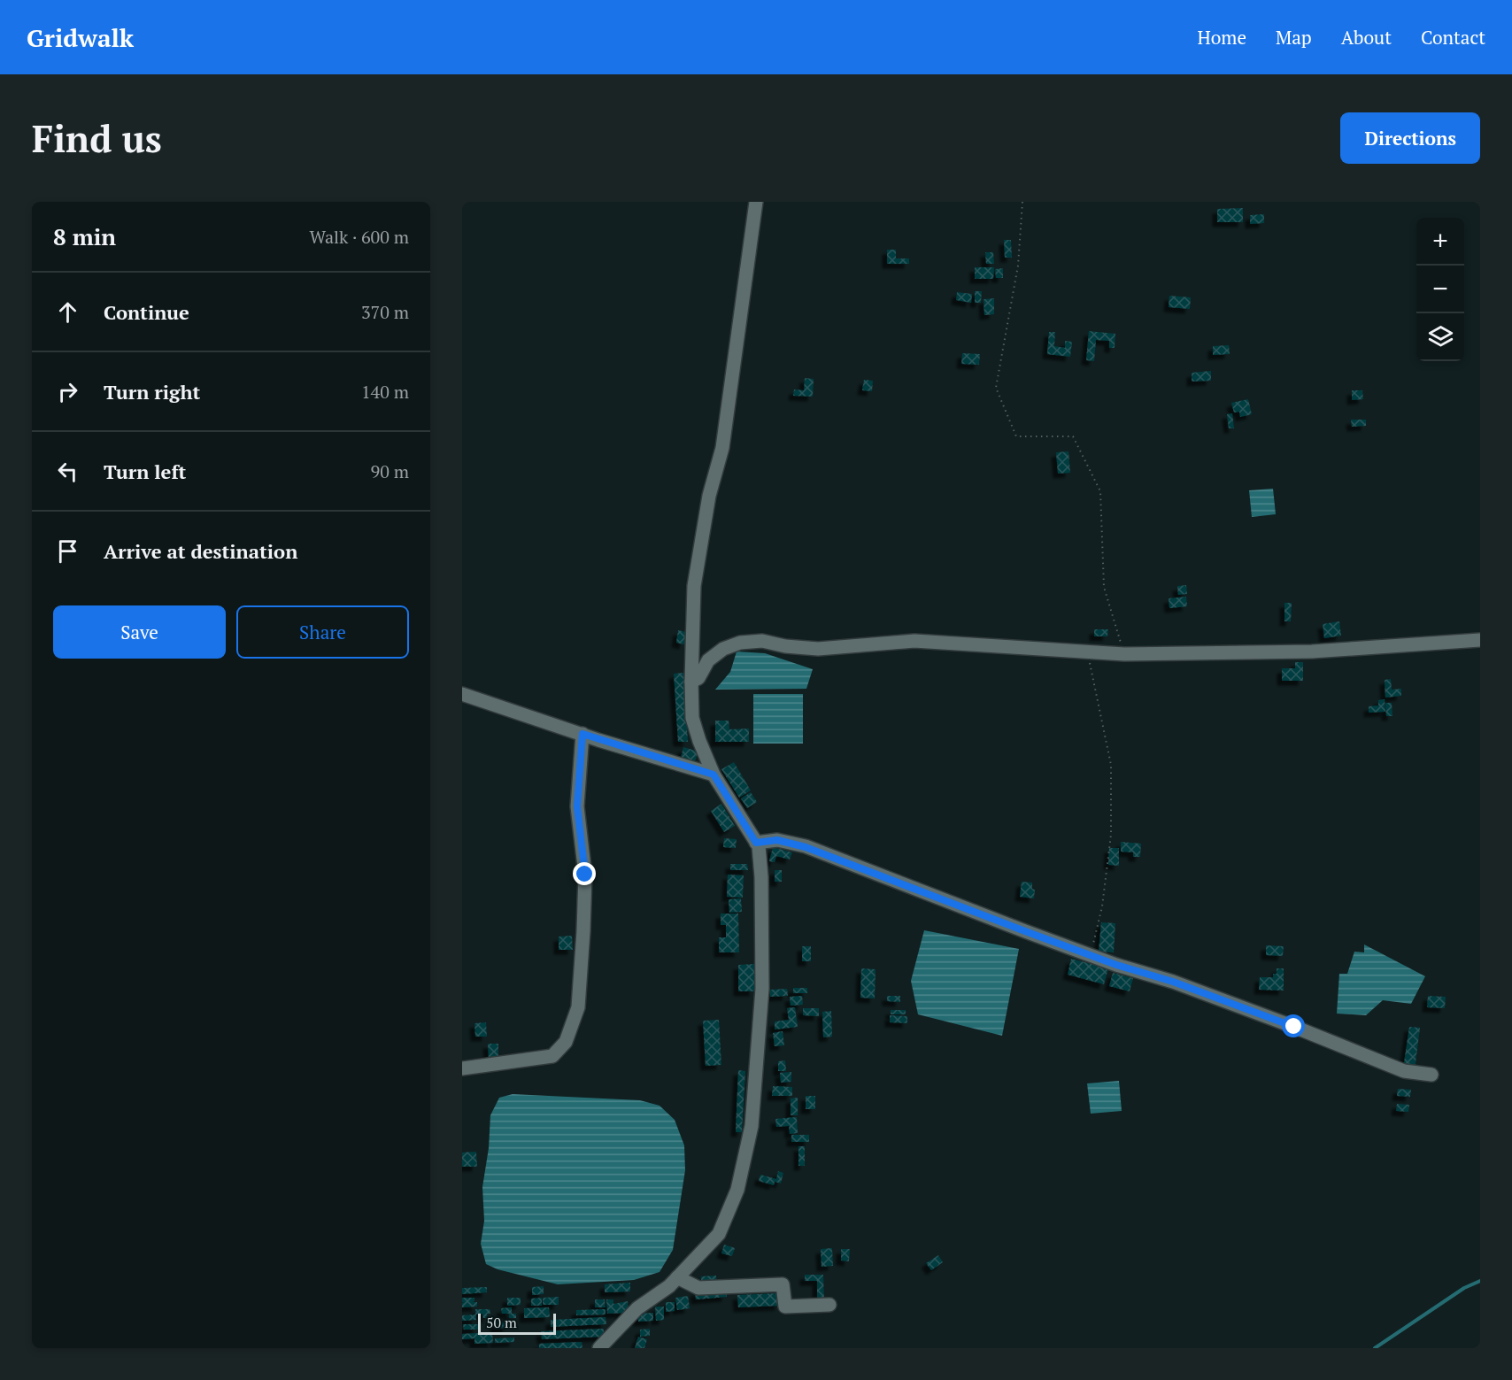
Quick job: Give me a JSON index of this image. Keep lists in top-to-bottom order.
{
  "scale_bar": "50 m",
  "page": {
    "header": "Gridwalk",
    "nav": [
      "Home",
      "Map",
      "About",
      "Contact"
    ],
    "buttons": [
      "Directions",
      ["Save", "Share"]
    ],
    "title": "Find us",
    "heading": ["8 min", "Walk · 600 m"],
    "map_buttons": ["+", "−"],
    "list": [
      ["Continue", "370 m"],
      ["Turn right", "140 m"],
      ["Turn left", "90 m"],
      "Arrive at destination"
    ],
    "scale": "50 m"
  }
}
